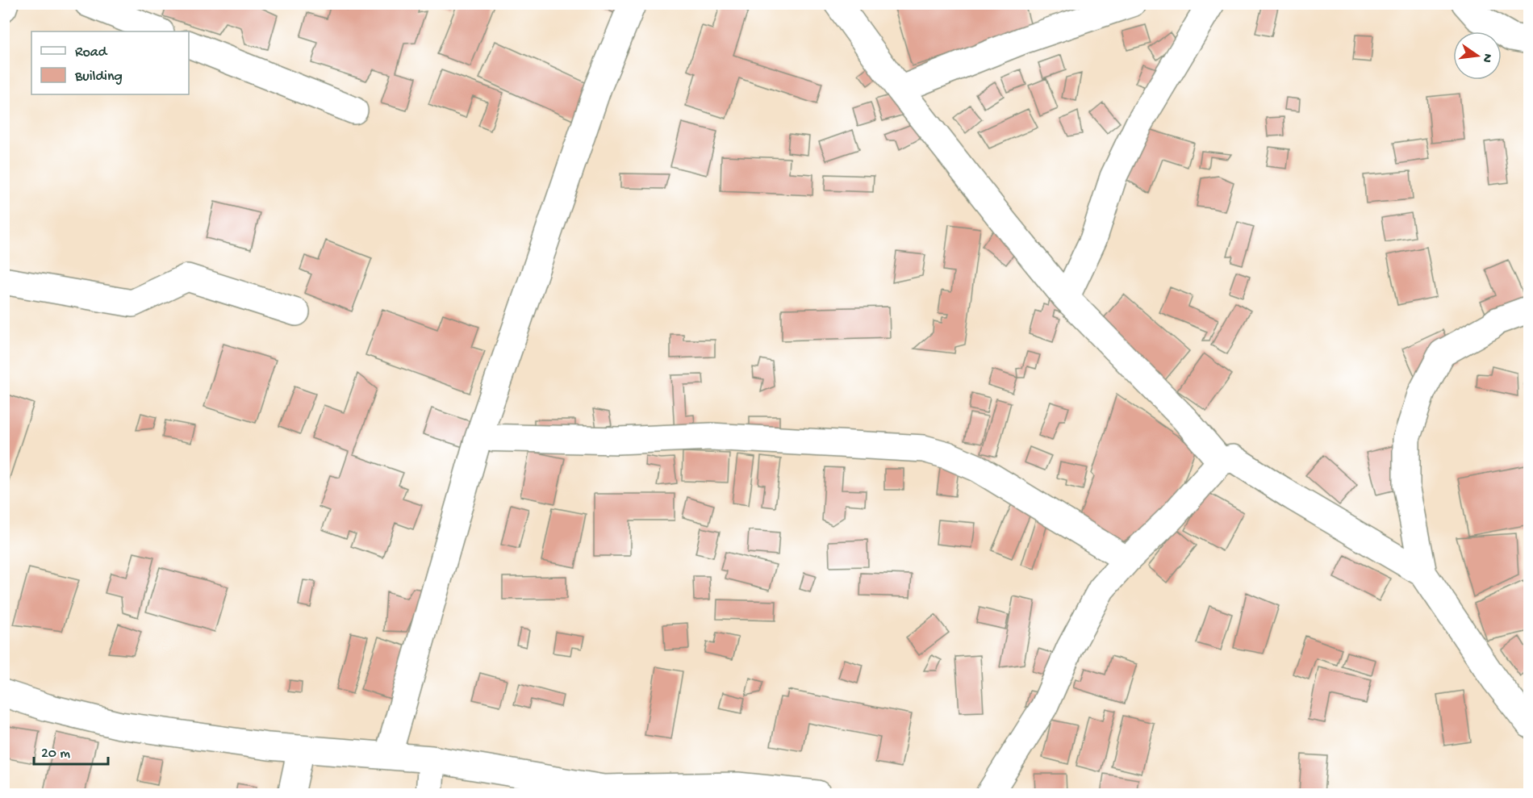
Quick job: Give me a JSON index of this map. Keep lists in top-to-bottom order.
{
  "legend": ["Road", "Building"],
  "scale_bar": "20 m",
  "north": "right"
}
